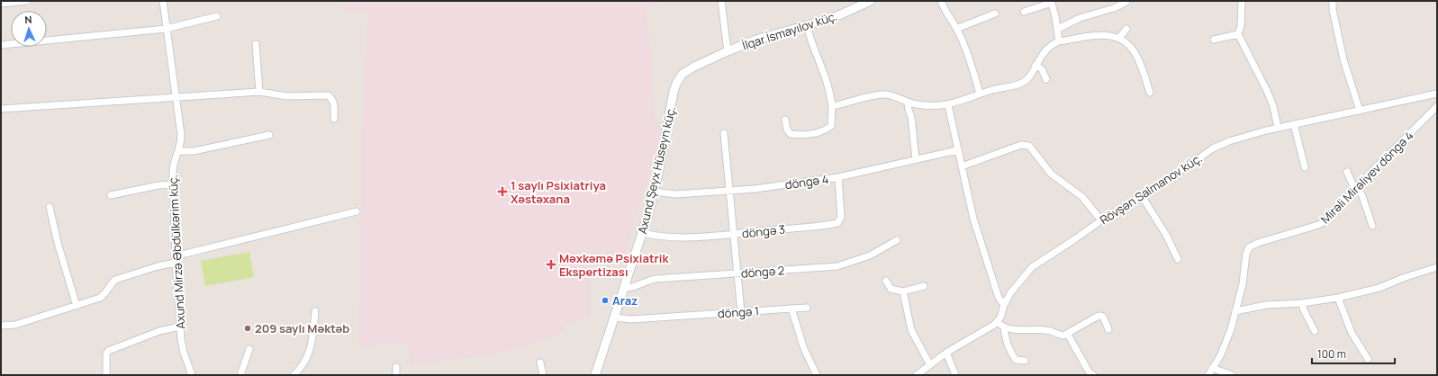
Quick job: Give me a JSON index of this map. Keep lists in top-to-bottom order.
{
  "streets": {
    "main road": ["İlqar İsmayılov küç.", "Axund Şeyx Hüseyn küç."],
    "street": [
      "Mirəli Mirəliyev döngə 4",
      "döngə 4",
      "Rövşən Salmanov küç.",
      "döngə 3",
      "Axund Mirzə Əbdülkərim küç.",
      "döngə 2",
      "döngə 1"
    ]
  },
  "crossings": [
    ["İlqar İsmayılov küç.", "Axund Şeyx Hüseyn küç."],
    ["Axund Şeyx Hüseyn küç.", "döngə 4"],
    ["Axund Şeyx Hüseyn küç.", "döngə 3"],
    ["Axund Şeyx Hüseyn küç.", "döngə 2"],
    ["Axund Şeyx Hüseyn küç.", "döngə 1"],
    ["döngə 4", "döngə 3"]
  ],
  "places": {
    "health": ["1 saylı Psixiatriya Xəstəxana", "Məxkəmə Psixiatrik Ekspertizası"],
    "other": ["Araz", "209 saylı Məktəb"]
  },
  "scale_bar": "100 m",
  "north": "top"
}
